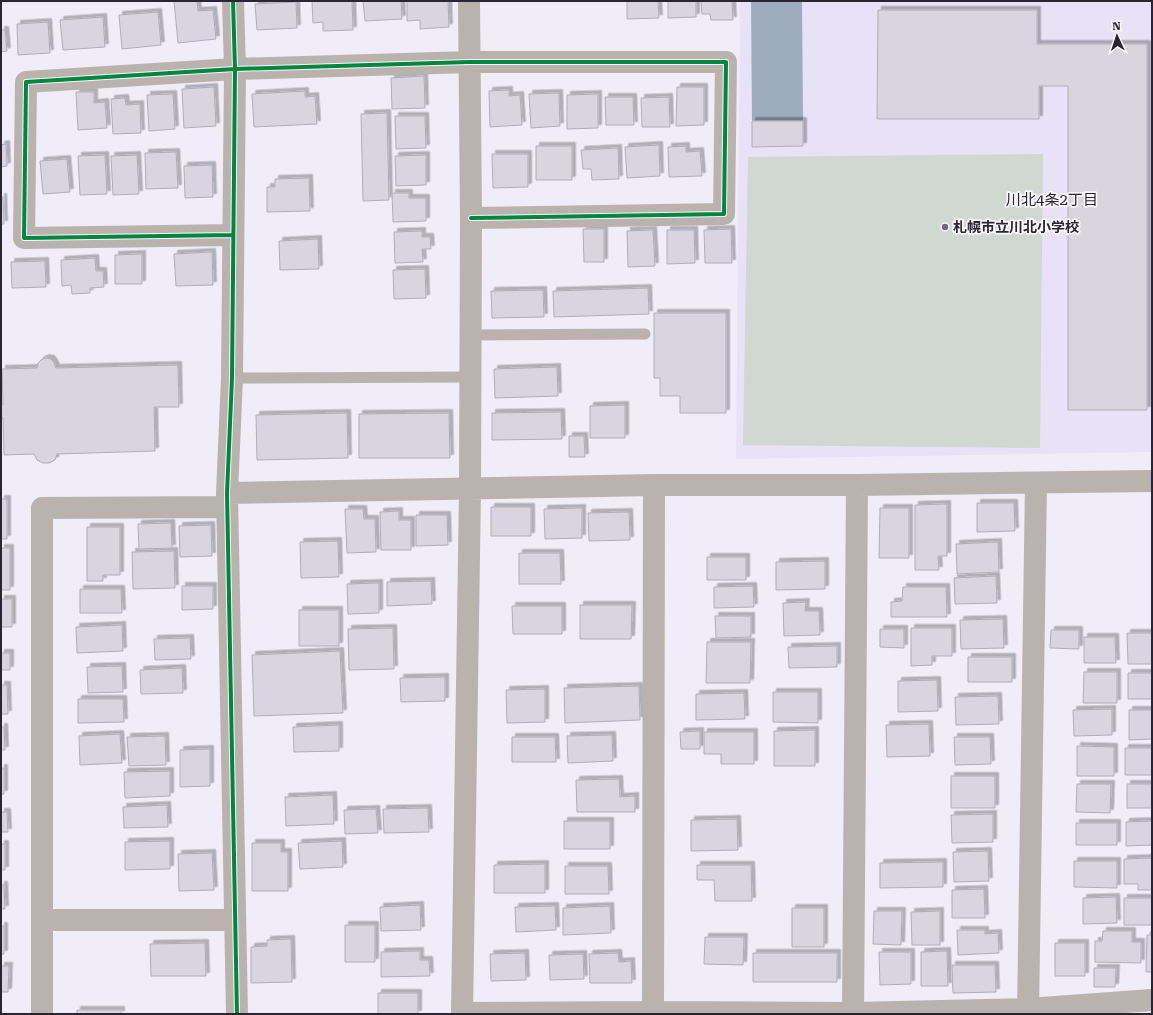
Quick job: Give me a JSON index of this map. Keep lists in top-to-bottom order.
{
  "districts": ["川北4条2丁目"],
  "places": ["札幌市立川北小学校"],
  "north": "top"
}
